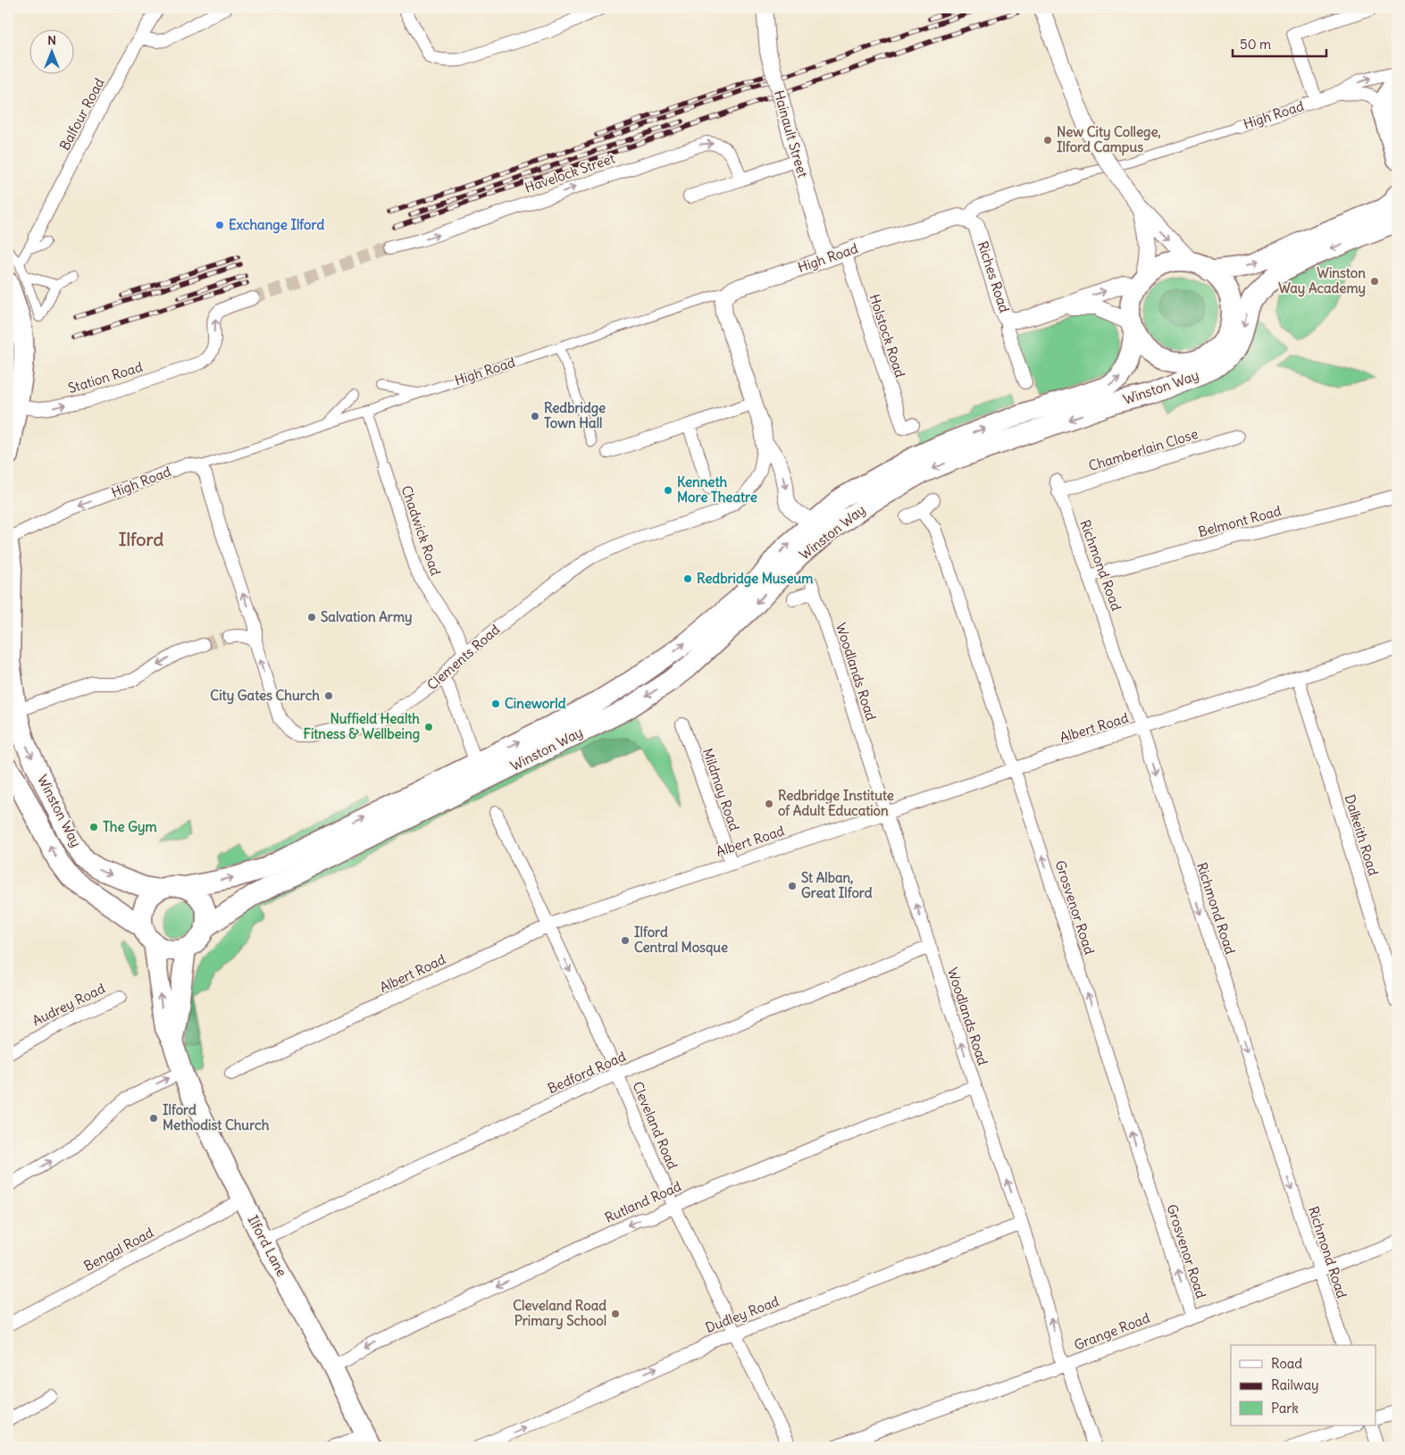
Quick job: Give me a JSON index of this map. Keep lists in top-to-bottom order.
{
  "streets": {
    "main road": ["Winston Way", "Ilford Lane"],
    "street": [
      "Balfour Road",
      "High Road",
      "Hainault Street",
      "Havelock Street",
      "Riches Road",
      "Holstock Road",
      "Station Road",
      "Chamberlain Close",
      "Belmont Road",
      "Chadwick Road",
      "Richmond Road",
      "Clements Road",
      "Woodlands Road",
      "Albert Road",
      "Mildmay Road",
      "Dalkeith Road",
      "Grosvenor Road",
      "Audrey Road",
      "Bedford Road",
      "Cleveland Road",
      "Rutland Road",
      "Bengal Road",
      "Dudley Road",
      "Grange Road"
    ]
  },
  "crossings": [
    ["High Road", "Hainault Street"],
    ["High Road", "Riches Road"],
    ["High Road", "Holstock Road"],
    ["High Road", "Chadwick Road"],
    ["High Road", "Clements Road"],
    ["Riches Road", "Winston Way"],
    ["Winston Way", "Ilford Lane"],
    ["Chamberlain Close", "Richmond Road"],
    ["Belmont Road", "Richmond Road"],
    ["Chadwick Road", "Clements Road"],
    ["Richmond Road", "Albert Road"],
    ["Richmond Road", "Grange Road"],
    ["Woodlands Road", "Albert Road"],
    ["Woodlands Road", "Bedford Road"],
    ["Woodlands Road", "Rutland Road"],
    ["Woodlands Road", "Dudley Road"],
    ["Woodlands Road", "Grange Road"],
    ["Albert Road", "Mildmay Road"],
    ["Albert Road", "Dalkeith Road"],
    ["Albert Road", "Grosvenor Road"],
    ["Albert Road", "Cleveland Road"],
    ["Grosvenor Road", "Grange Road"],
    ["Bedford Road", "Cleveland Road"],
    ["Bedford Road", "Ilford Lane"],
    ["Cleveland Road", "Rutland Road"],
    ["Cleveland Road", "Dudley Road"],
    ["Rutland Road", "Ilford Lane"],
    ["Ilford Lane", "Bengal Road"]
  ],
  "one_way": [
    "Havelock Street",
    "Station Road",
    "Richmond Road",
    "Woodlands Road",
    "Grosvenor Road",
    "Rutland Road",
    "Dudley Road"
  ],
  "districts": ["Ilford"],
  "places": [
    "New City College, Ilford Campus",
    "Exchange Ilford",
    "Winston Way Academy",
    "Redbridge Town Hall",
    "Kenneth More Theatre",
    "Redbridge Museum",
    "Salvation Army",
    "City Gates Church",
    "Cineworld",
    "Nuffield Health Fitness & Wellbeing",
    "Redbridge Institute of Adult Education",
    "The Gym",
    "St Alban, Great Ilford",
    "Ilford Central Mosque",
    "Ilford Methodist Church",
    "Cleveland Road Primary School"
  ],
  "legend": ["Road", "Railway", "Park"],
  "scale_bar": "50 m",
  "north": "top"
}
